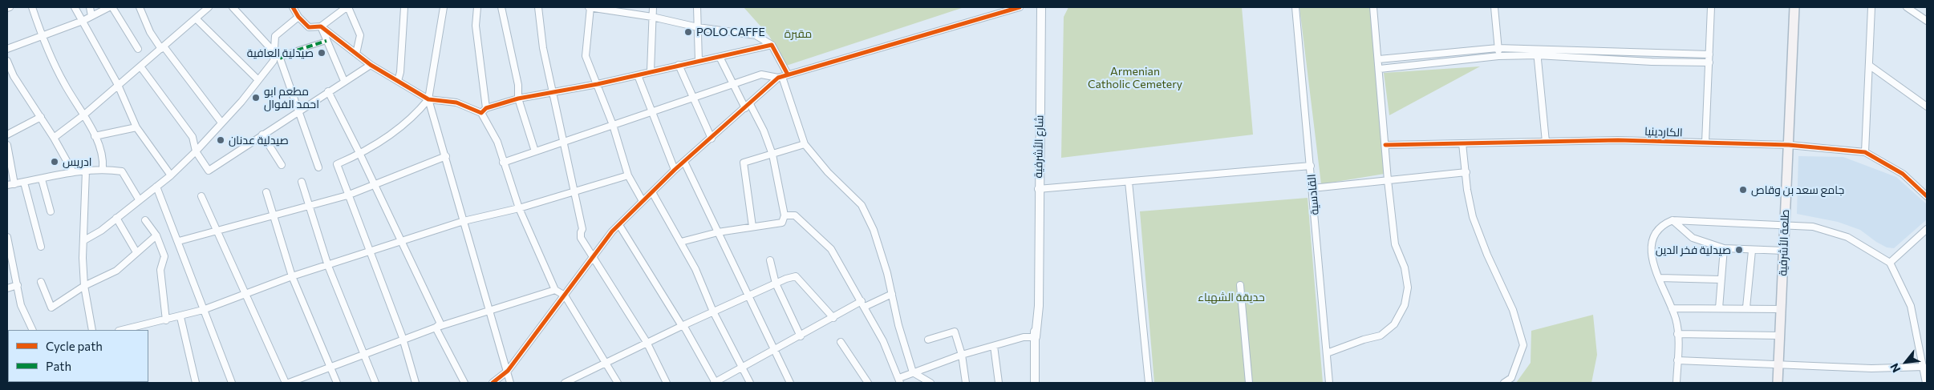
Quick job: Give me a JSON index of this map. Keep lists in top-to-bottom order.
{
  "streets": {
    "main road": ["طلعة الأشرفية"],
    "street": ["الكاردينيا", "شارع الأشرفية", "القادسية"]
  },
  "crossings": [
    ["الكاردينيا", "طلعة الأشرفية"]
  ],
  "parks": ["مقبرة", "Armenian Catholic Cemetery", "حديقة الشهباء"],
  "places": [
    "POLO CAFFE",
    "صيدلية العافية",
    "مطعم ابو احمد الفوال",
    "صيدلية عدنان",
    "ادريس",
    "جامع سعد بن وقاص",
    "صيدلية فخر الدين"
  ],
  "legend": ["Cycle path", "Path"],
  "north": "bottom left"
}
